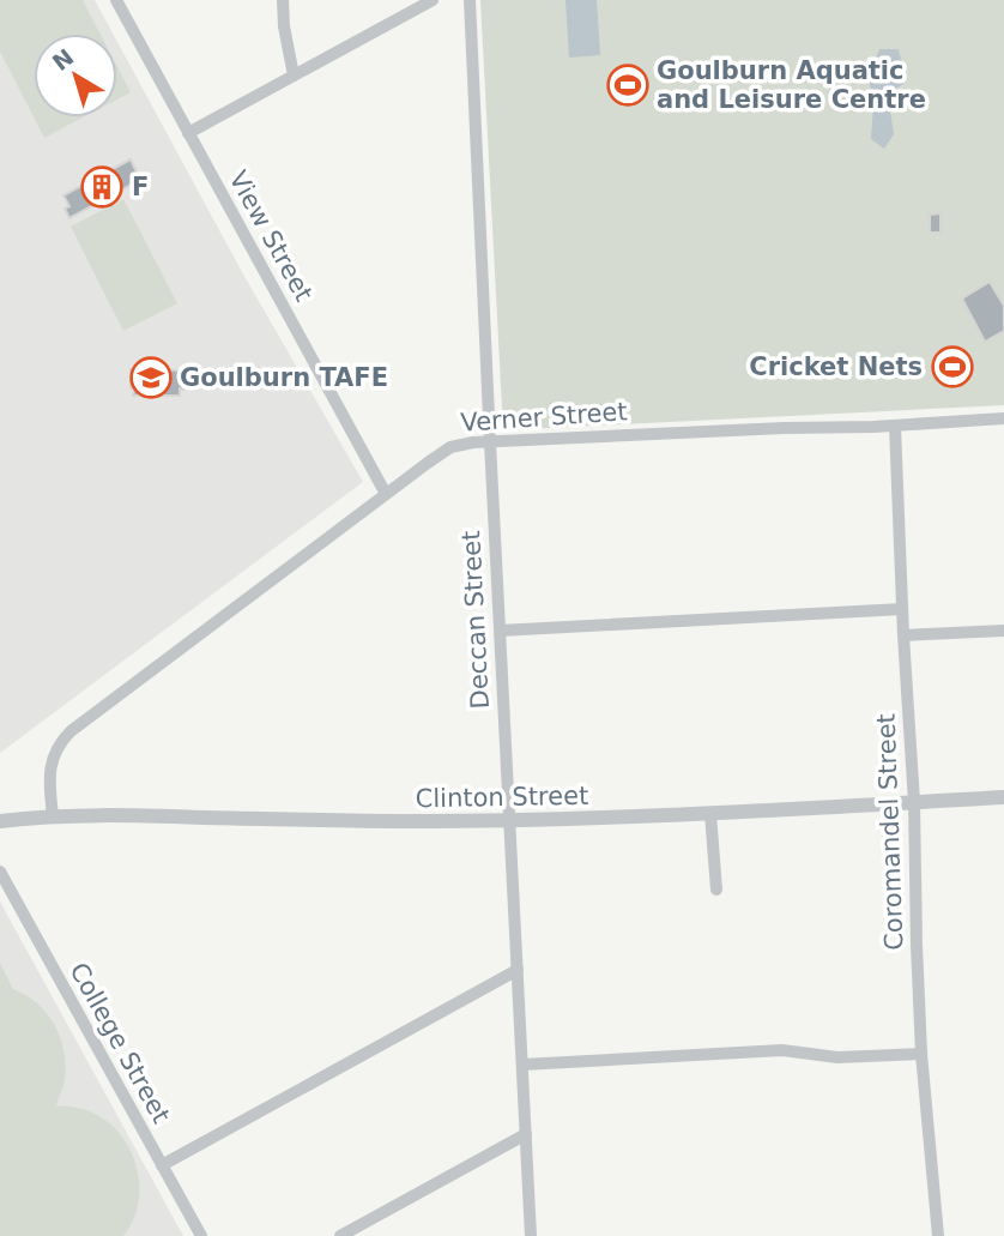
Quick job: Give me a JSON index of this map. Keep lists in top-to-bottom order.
{
  "streets": {
    "street": [
      "View Street",
      "Verner Street",
      "Deccan Street",
      "Clinton Street",
      "Coromandel Street",
      "College Street"
    ]
  },
  "crossings": [
    ["View Street", "Verner Street"],
    ["Verner Street", "Deccan Street"],
    ["Verner Street", "Clinton Street"],
    ["Verner Street", "Coromandel Street"],
    ["Deccan Street", "Clinton Street"],
    ["Clinton Street", "Coromandel Street"]
  ],
  "places": {
    "sports": ["Goulburn Aquatic and Leisure Centre", "Cricket Nets"],
    "building": ["F"],
    "school or university": ["Goulburn TAFE"]
  },
  "north": "top left"
}
